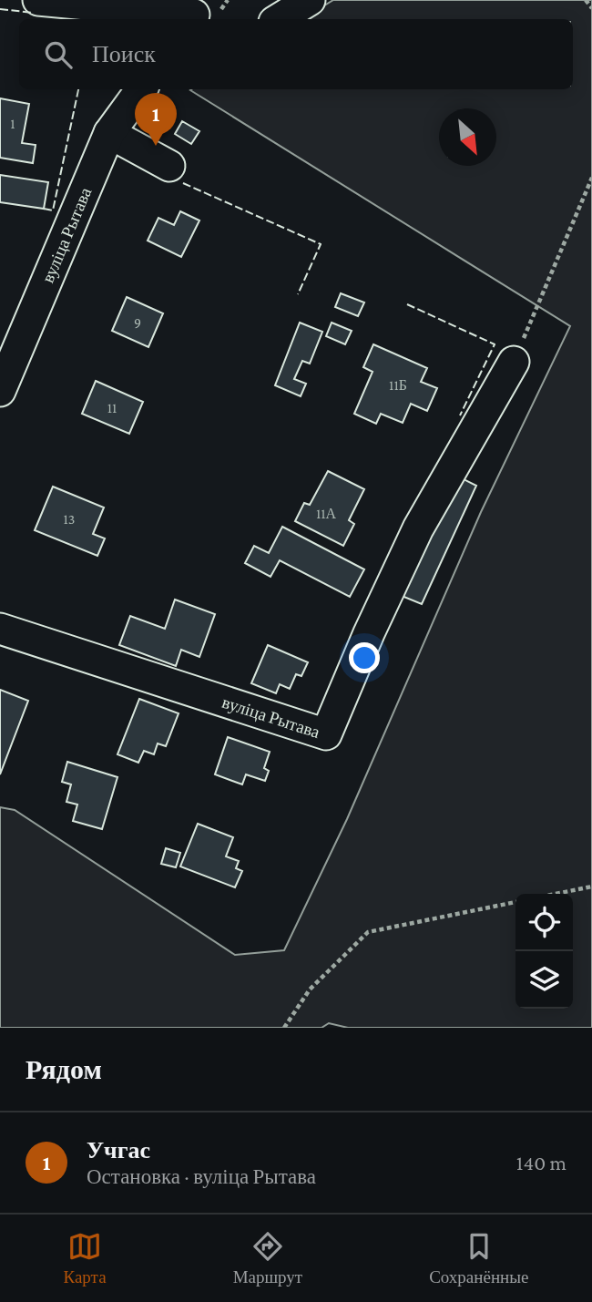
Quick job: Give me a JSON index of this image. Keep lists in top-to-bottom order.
{
  "streets": {
    "street": ["вуліца Рытава"]
  },
  "house_numbers": [
    "1",
    "9",
    "11Б",
    "11",
    "11А",
    "13"
  ],
  "north": "bottom right",
  "page": {
    "search": "Поиск",
    "pins": "1",
    "heading": "Рядом",
    "list": [
      {
        "mark": "1",
        "name": "Учгас",
        "note": "Остановка · вуліца Рытава",
        "value": "140 m"
      }
    ],
    "nav": ["Карта", "Маршрут", "Сохранённые"]
  }
}
